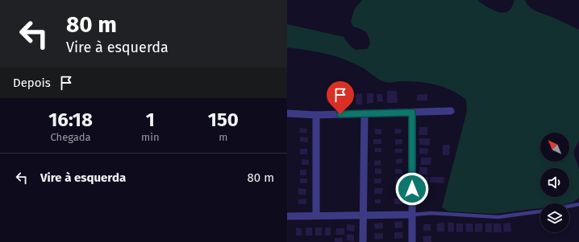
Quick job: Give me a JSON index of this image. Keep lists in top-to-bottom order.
{
  "north": "top left",
  "page": {
    "turn": ["80 m", "Vire à esquerda"],
    "then": "Depois",
    "eta": [
      "16:18",
      "Chegada",
      "1",
      "min",
      "150",
      "m"
    ],
    "list": [
      {
        "name": "Vire à esquerda",
        "value": "80 m"
      }
    ]
  }
}
